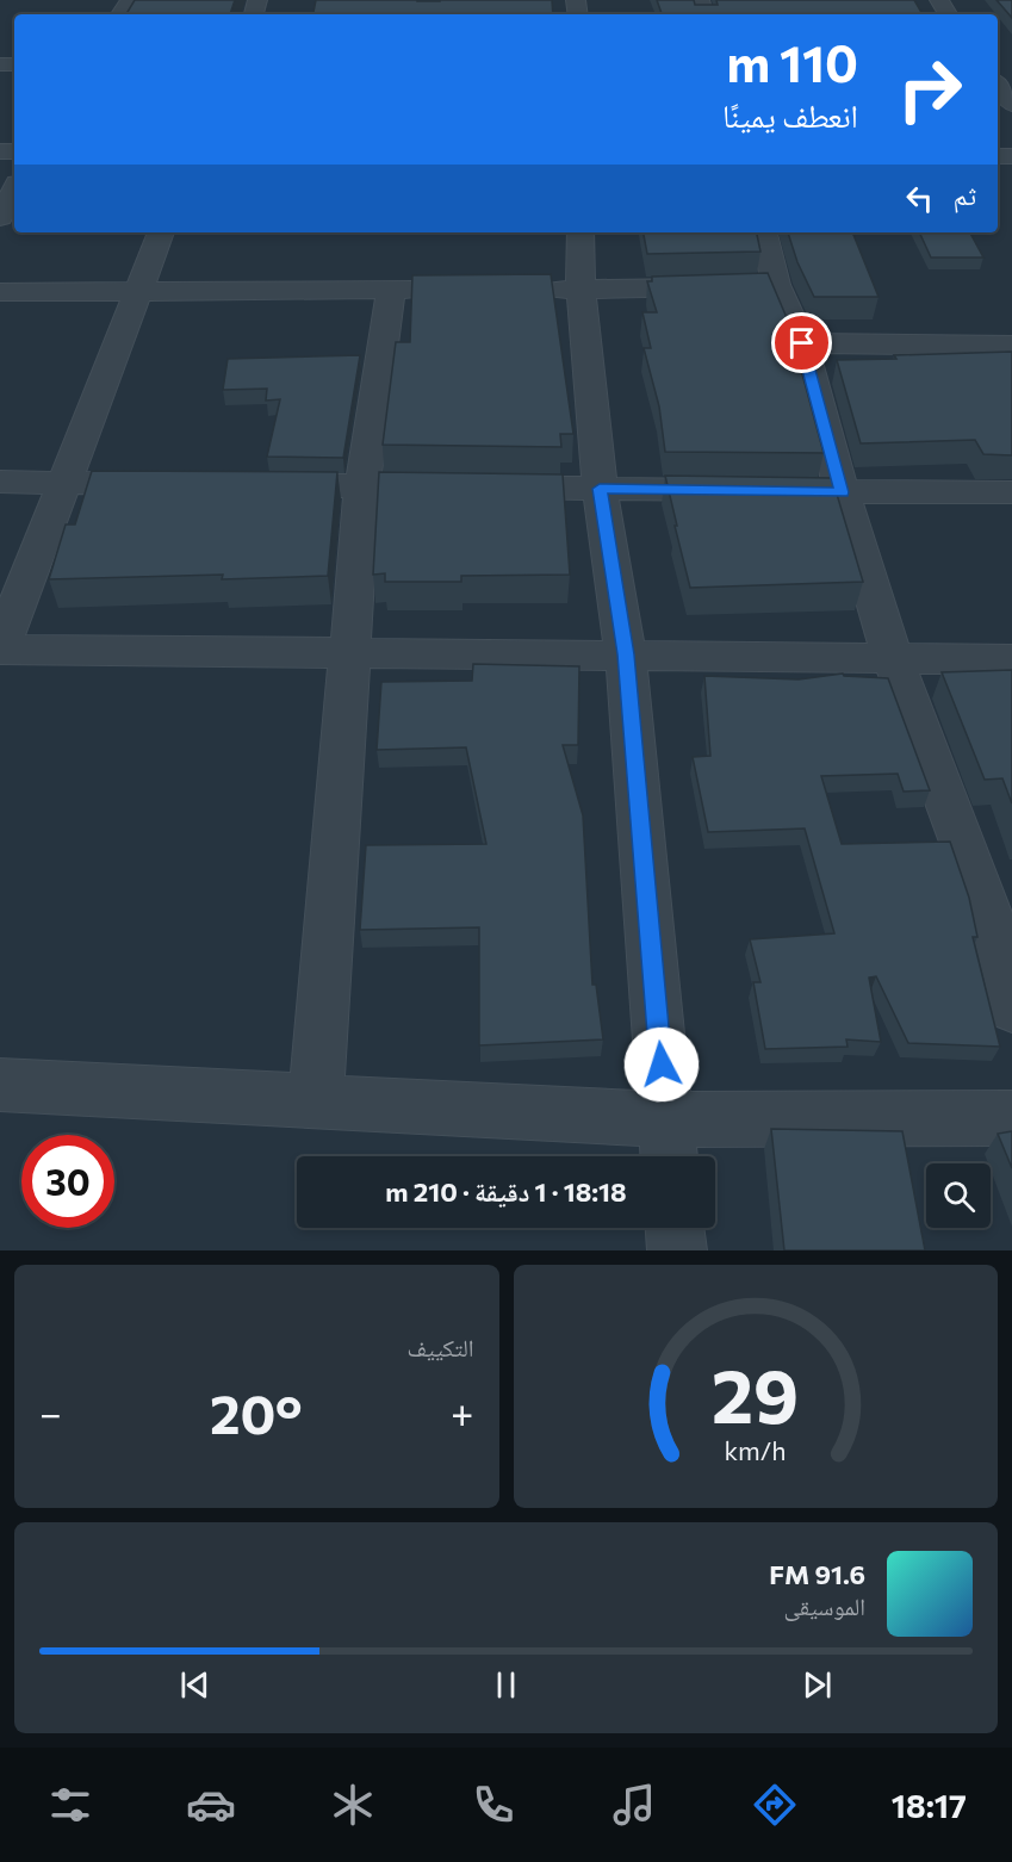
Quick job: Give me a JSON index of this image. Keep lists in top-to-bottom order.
{
  "page": {
    "turn": ["110 m", "انعطف يمينًا"],
    "then": "ثم",
    "limit": "30",
    "trip": "18:18 · 1 دقيقة · 210 m",
    "tile": "التكييف",
    "heat": ["−", "20°", "+"],
    "song": ["91.6 FM", "الموسيقى"],
    "tabs": "18:17",
    "gauge": ["29", "km/h"]
  }
}
